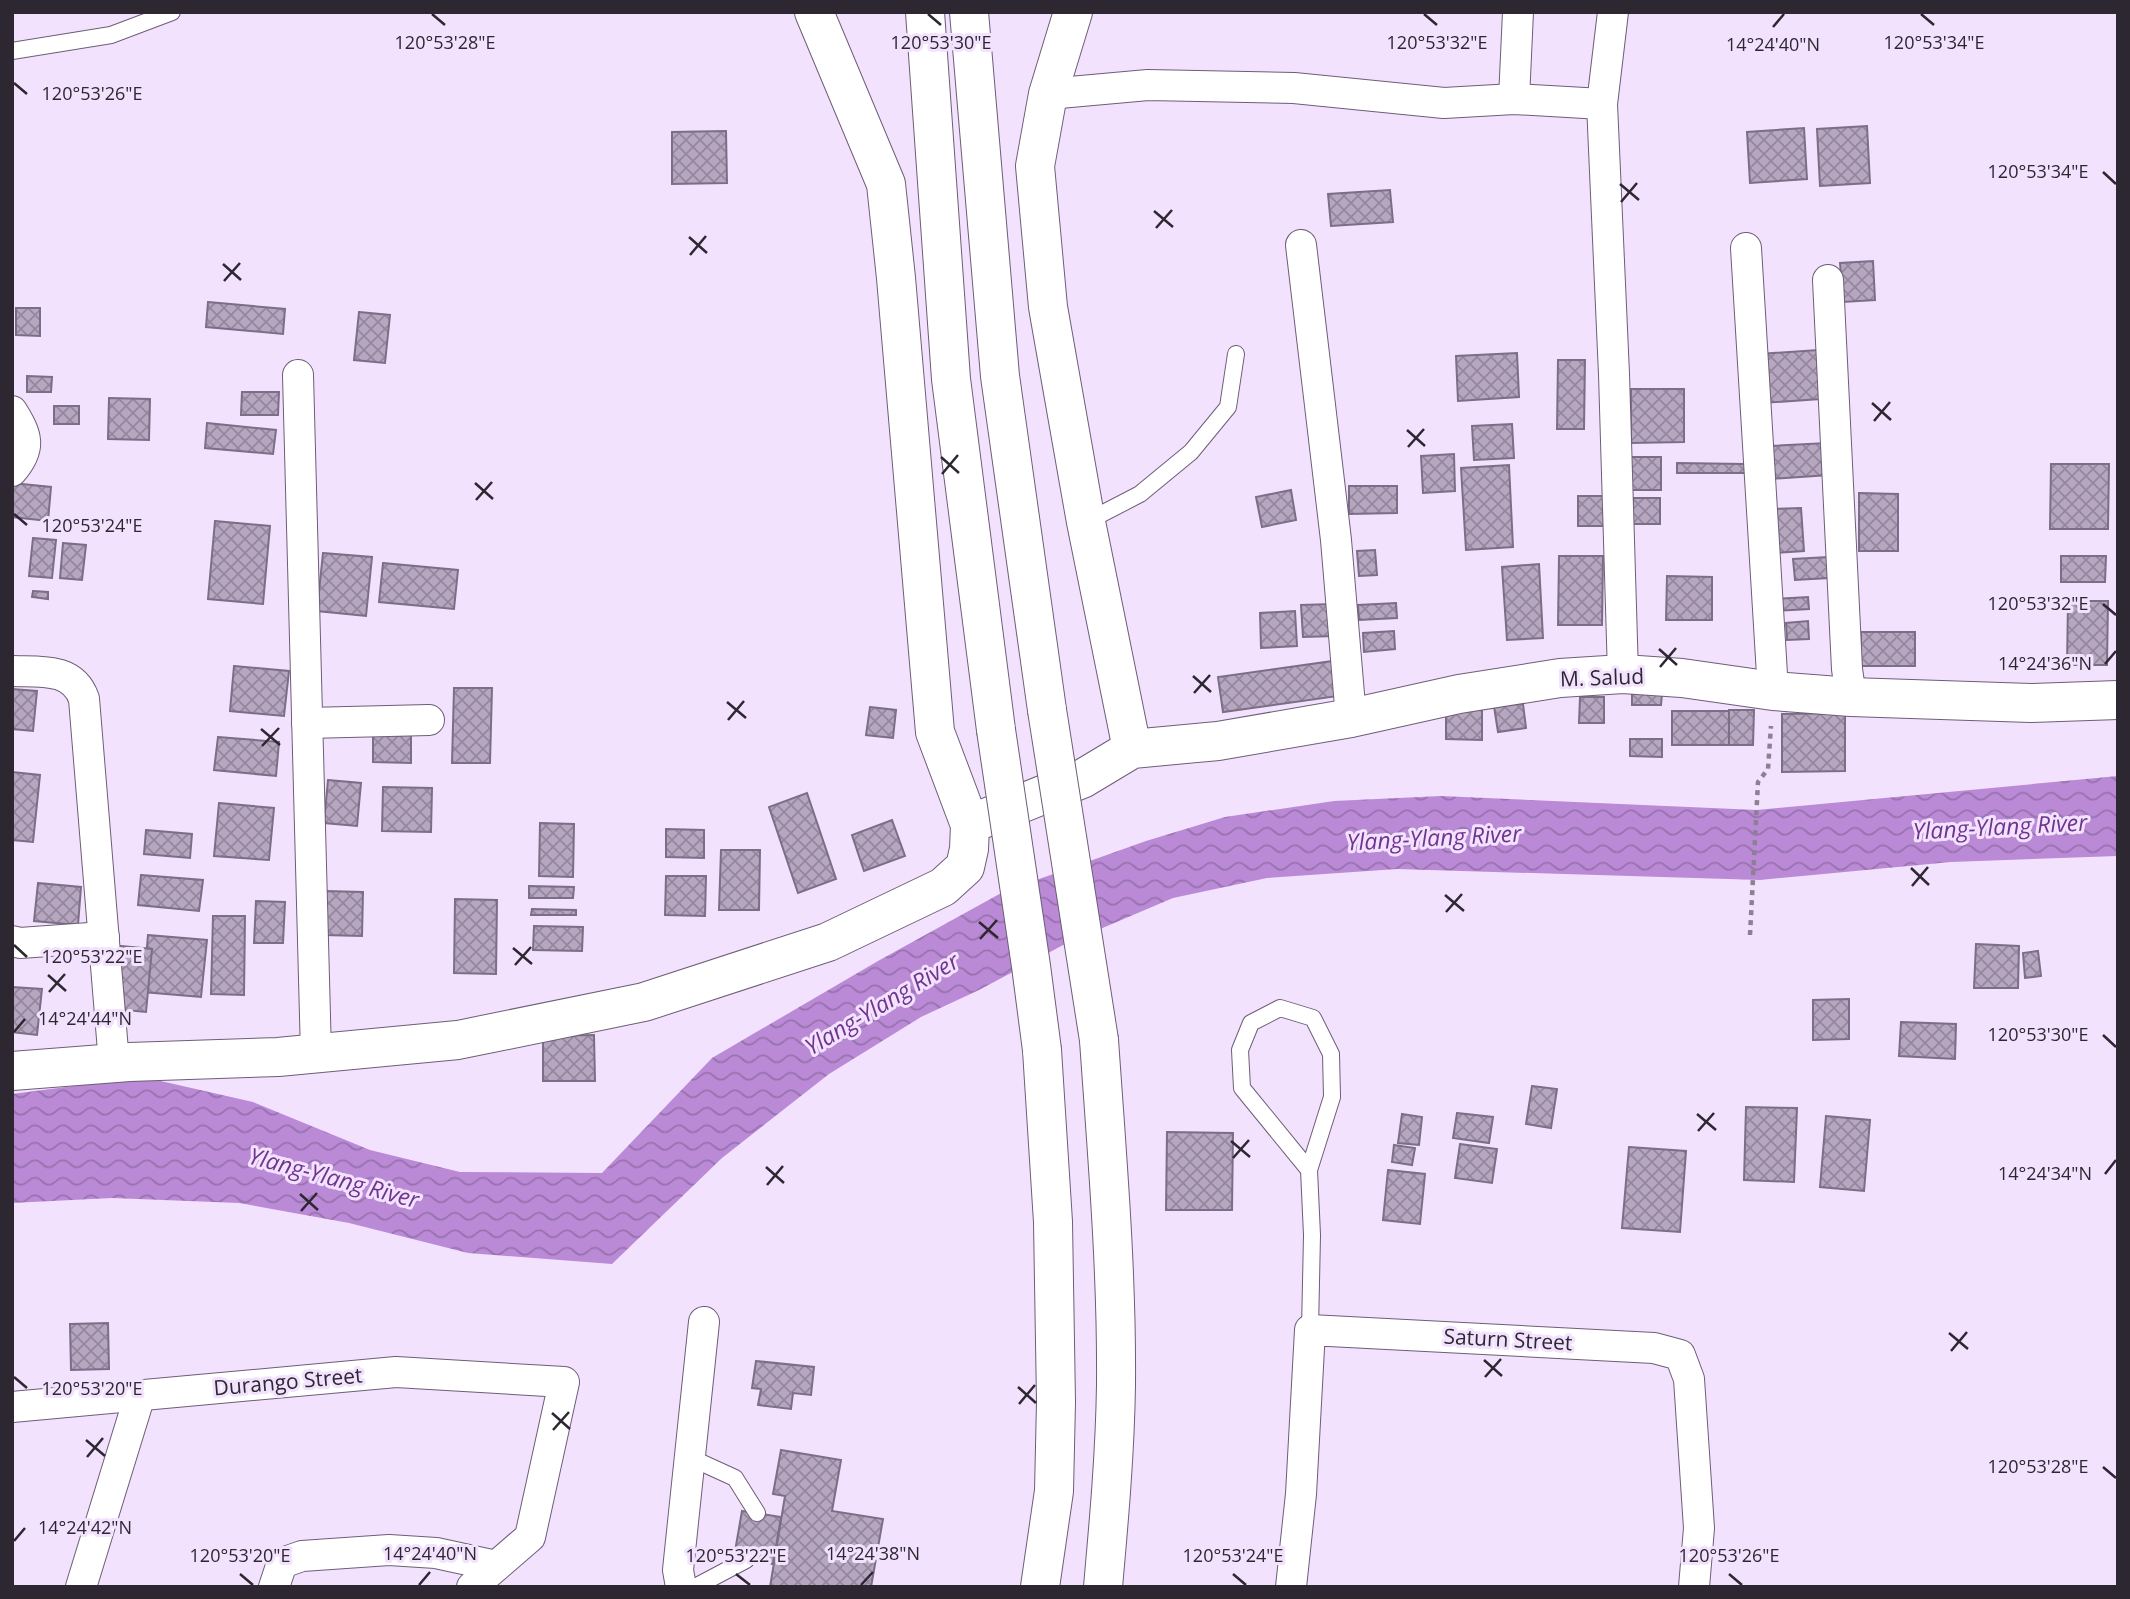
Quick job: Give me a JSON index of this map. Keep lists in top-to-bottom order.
{
  "streets": {
    "street": ["M. Salud", "Saturn Street", "Durango Street"]
  },
  "water": ["Ylang-Ylang River"],
  "coordinates": [
    "120°53'34\"E",
    "120°53'28\"E",
    "120°53'30\"E",
    "120°53'32\"E",
    "14°24'40\"N",
    "120°53'26\"E",
    "120°53'24\"E",
    "14°24'36\"N",
    "120°53'22\"E",
    "14°24'44\"N",
    "14°24'34\"N",
    "120°53'20\"E",
    "14°24'42\"N",
    "14°24'38\"N"
  ]
}
